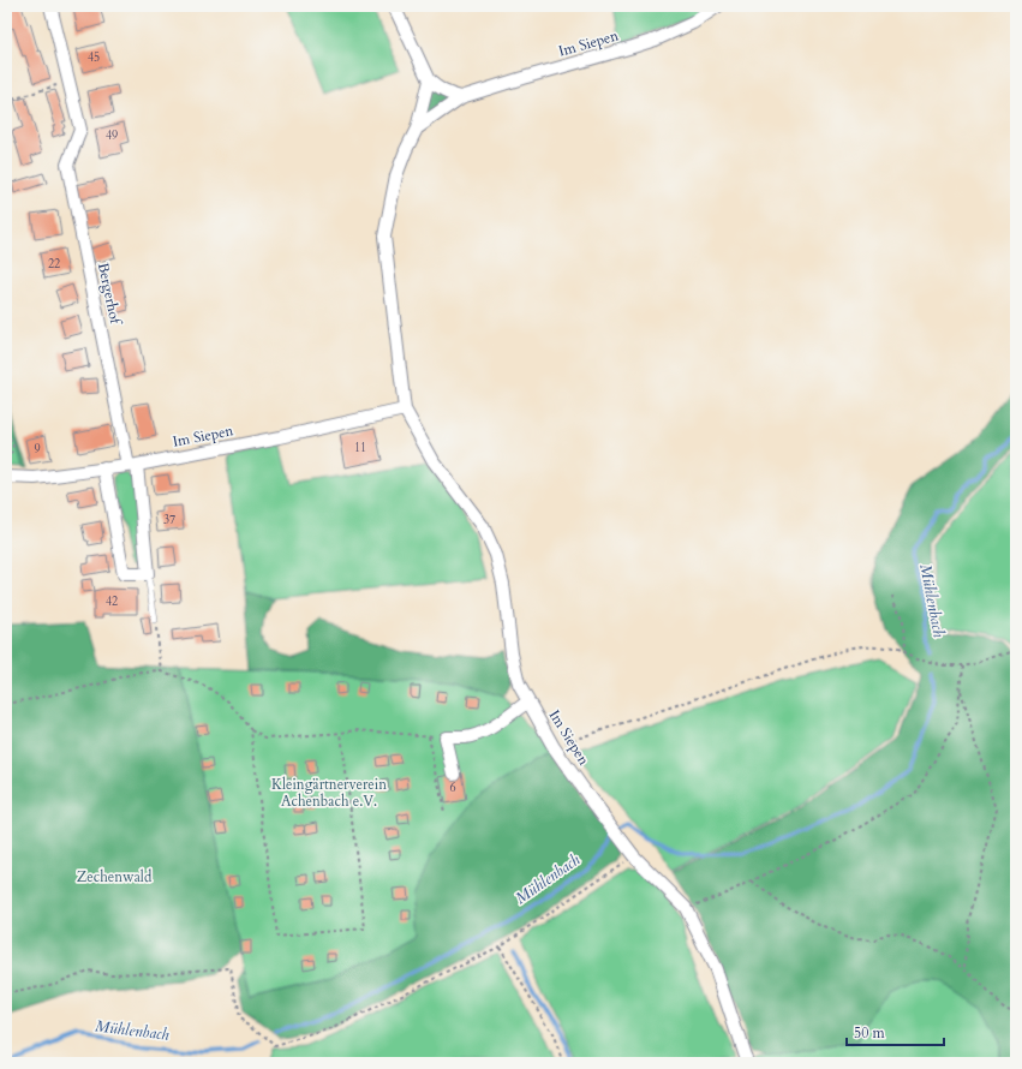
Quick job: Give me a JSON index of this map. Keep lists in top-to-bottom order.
{
  "streets": {
    "street": ["Im Siepen", "Bergerhof"]
  },
  "crossings": [
    ["Im Siepen", "Bergerhof"]
  ],
  "water": ["Mühlenbach"],
  "parks": ["Kleingärtnerverein Achenbach e.V.", "Zechenwald"],
  "house_numbers": [
    "45",
    "49",
    "22",
    "11",
    "9",
    "37",
    "42",
    "6"
  ],
  "scale_bar": "50 m"
}
